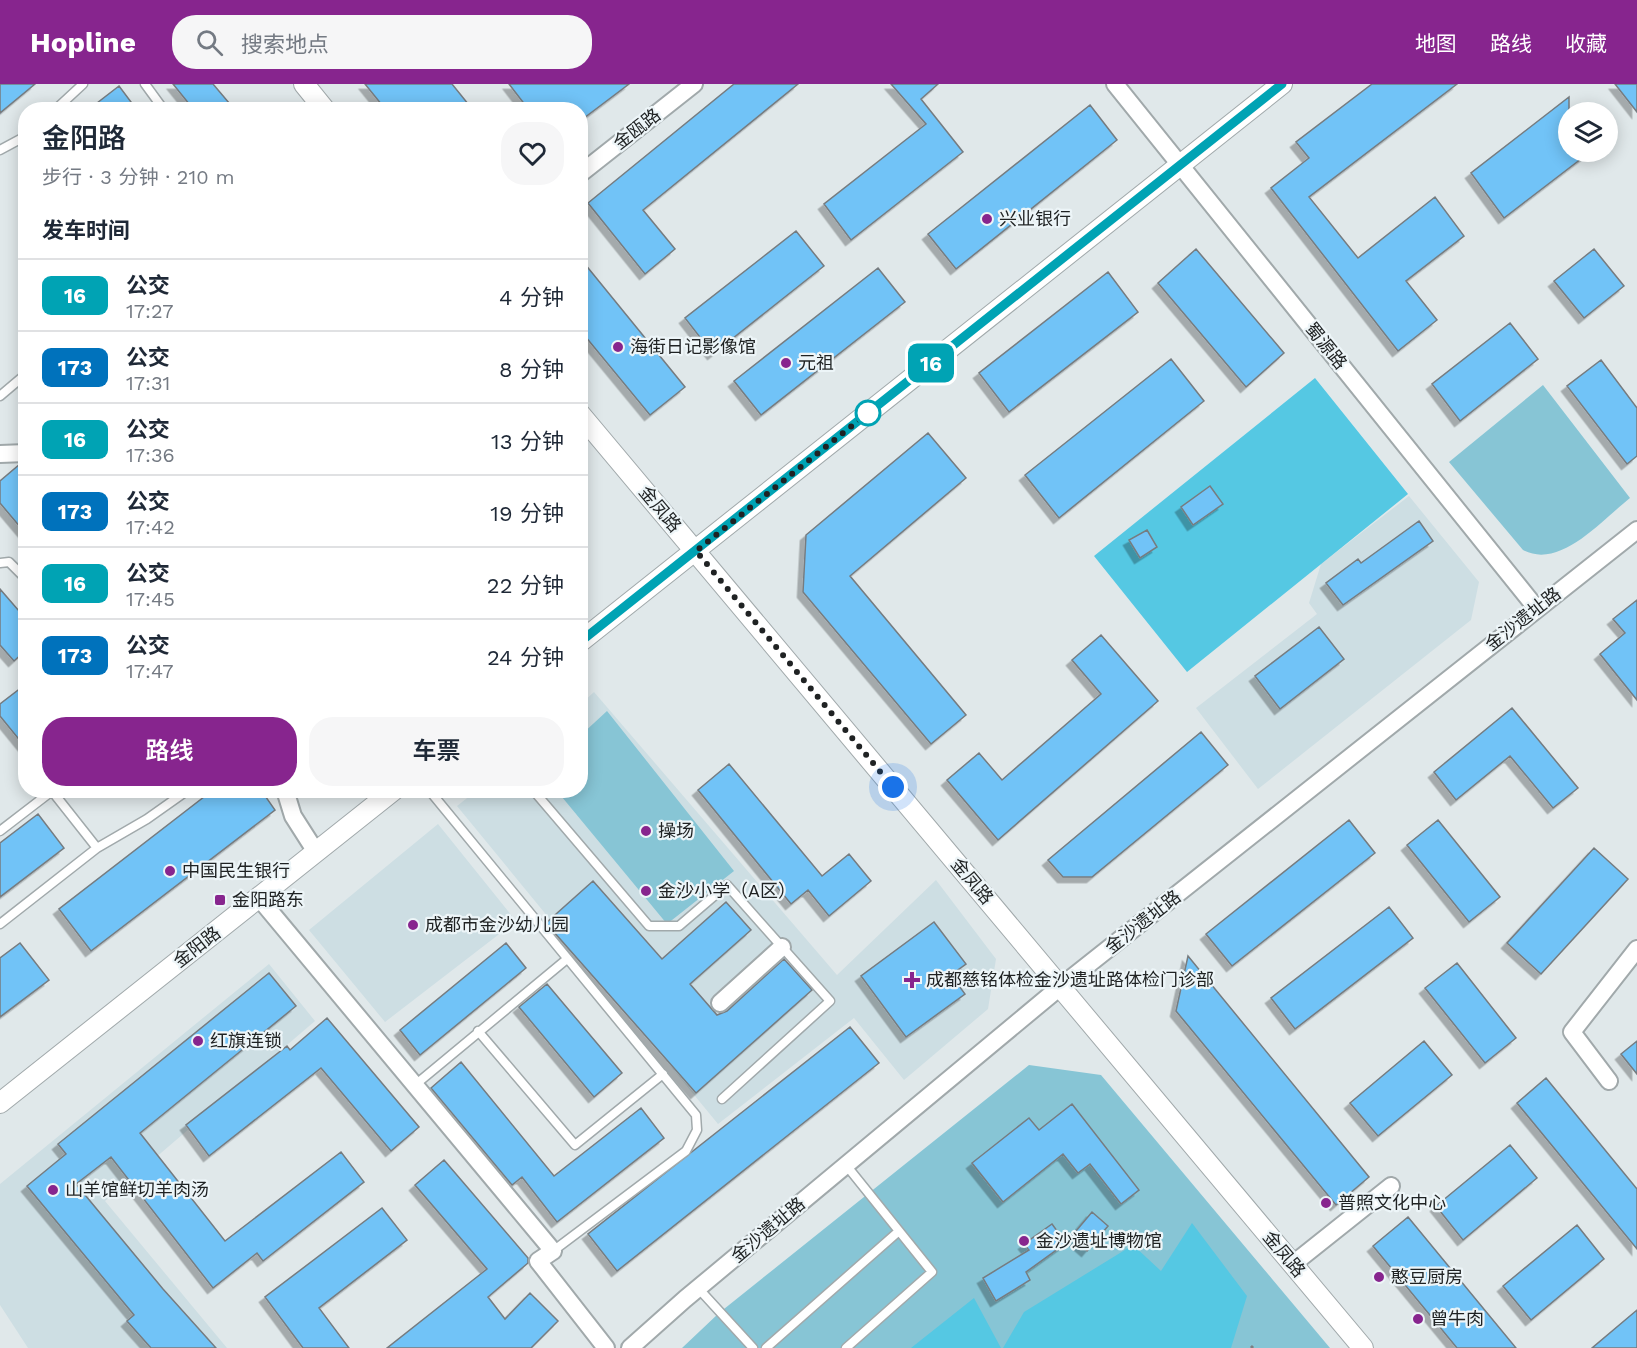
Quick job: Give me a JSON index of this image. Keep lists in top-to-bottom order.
{
  "streets": {
    "street": [
      "金瓯路",
      "蜀源路",
      "金凤路",
      "金沙遗址路",
      "金阳路"
    ]
  },
  "crossings": [
    ["蜀源路", "金沙遗址路"],
    ["金凤路", "金沙遗址路"]
  ],
  "places": {
    "other": [
      "兴业银行",
      "海街日记影像馆",
      "元祖",
      "操场",
      "中国民生银行",
      "金沙小学（A区）",
      "成都市金沙幼儿园",
      "红旗连锁",
      "山羊馆鲜切羊肉汤",
      "普照文化中心",
      "金沙遗址博物馆",
      "憨豆厨房",
      "曾牛肉"
    ],
    "transit": ["金阳路东"],
    "health": ["成都慈铭体检金沙遗址路体检门诊部"]
  },
  "lines": ["bus line 16"],
  "page": {
    "header": "Hopline",
    "search": "搜索地点",
    "nav": ["地图", "路线", "收藏"],
    "on_map": "16",
    "heading": [
      ["金阳路", "步行 · 3 分钟 · 210 m"],
      "发车时间"
    ],
    "list": [
      {
        "mark": "16",
        "name": "公交",
        "note": "17:27",
        "value": "4 分钟"
      },
      {
        "mark": "173",
        "name": "公交",
        "note": "17:31",
        "value": "8 分钟"
      },
      {
        "mark": "16",
        "name": "公交",
        "note": "17:36",
        "value": "13 分钟"
      },
      {
        "mark": "173",
        "name": "公交",
        "note": "17:42",
        "value": "19 分钟"
      },
      {
        "mark": "16",
        "name": "公交",
        "note": "17:45",
        "value": "22 分钟"
      },
      {
        "mark": "173",
        "name": "公交",
        "note": "17:47",
        "value": "24 分钟"
      }
    ],
    "buttons": ["路线", "车票"]
  }
}
